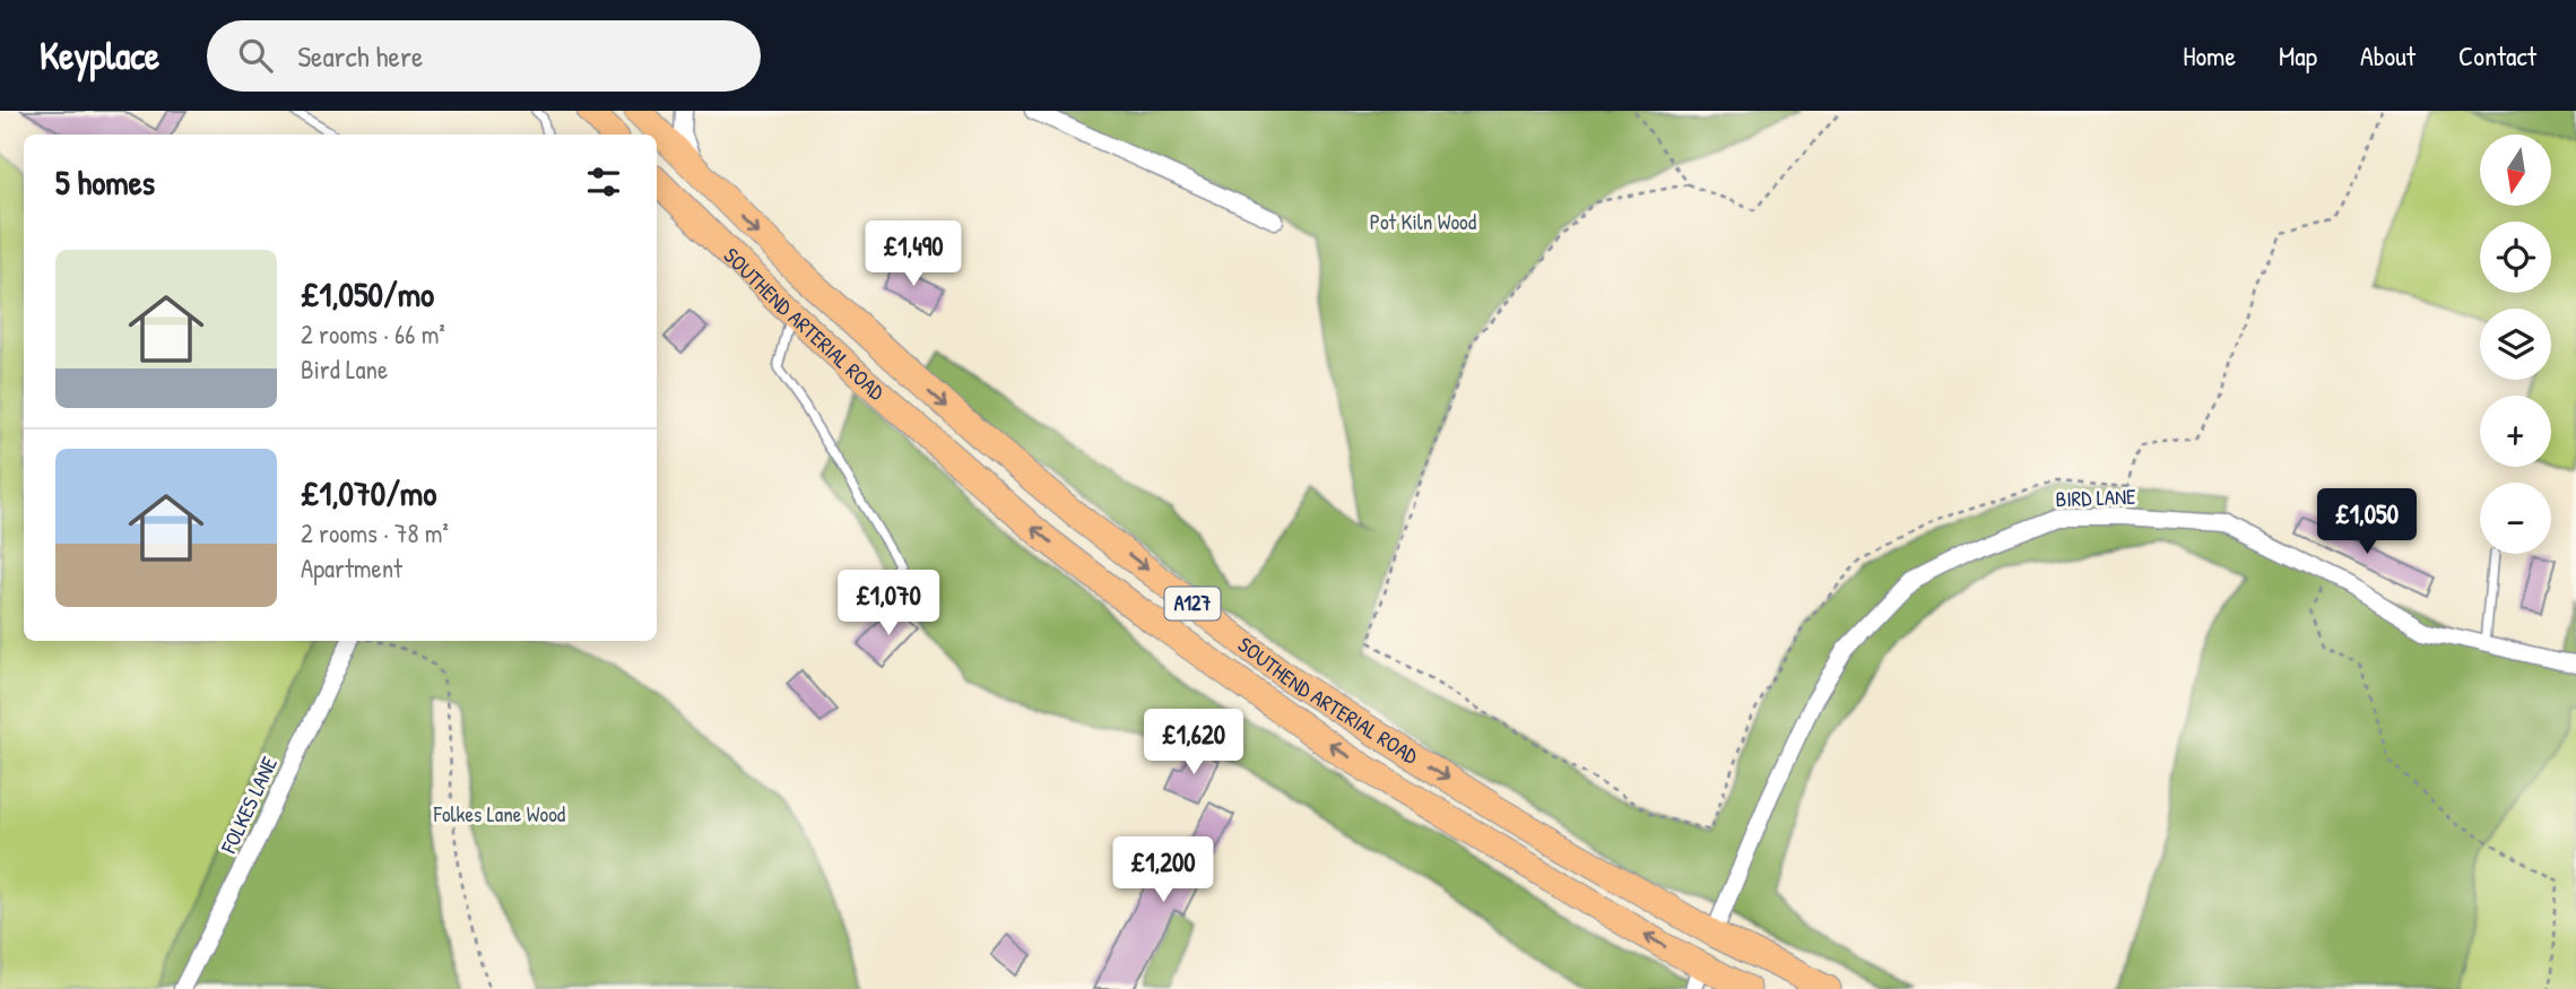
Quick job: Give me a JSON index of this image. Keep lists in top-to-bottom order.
{
  "streets": {
    "highway": ["SOUTHEND ARTERIAL ROAD", "A127"],
    "street": ["BIRD LANE", "FOLKES LANE"]
  },
  "crossings": [
    ["SOUTHEND ARTERIAL ROAD", "BIRD LANE"]
  ],
  "parks": ["Pot Kiln Wood", "Folkes Lane Wood"],
  "north": "bottom",
  "page": {
    "header": "Keyplace",
    "search": "Search here",
    "nav": [
      "Home",
      "Map",
      "About",
      "Contact"
    ],
    "map_buttons": ["+", "−"],
    "heading": "5 homes",
    "price": [
      "£1,490",
      "£1,050",
      "£1,070",
      "£1,620",
      "£1,200"
    ],
    "list": [
      {
        "name": "£1,050/mo",
        "note": "2 rooms · 66 m² · Bird Lane"
      },
      {
        "name": "£1,070/mo",
        "note": "2 rooms · 78 m² · Apartment"
      }
    ]
  }
}
